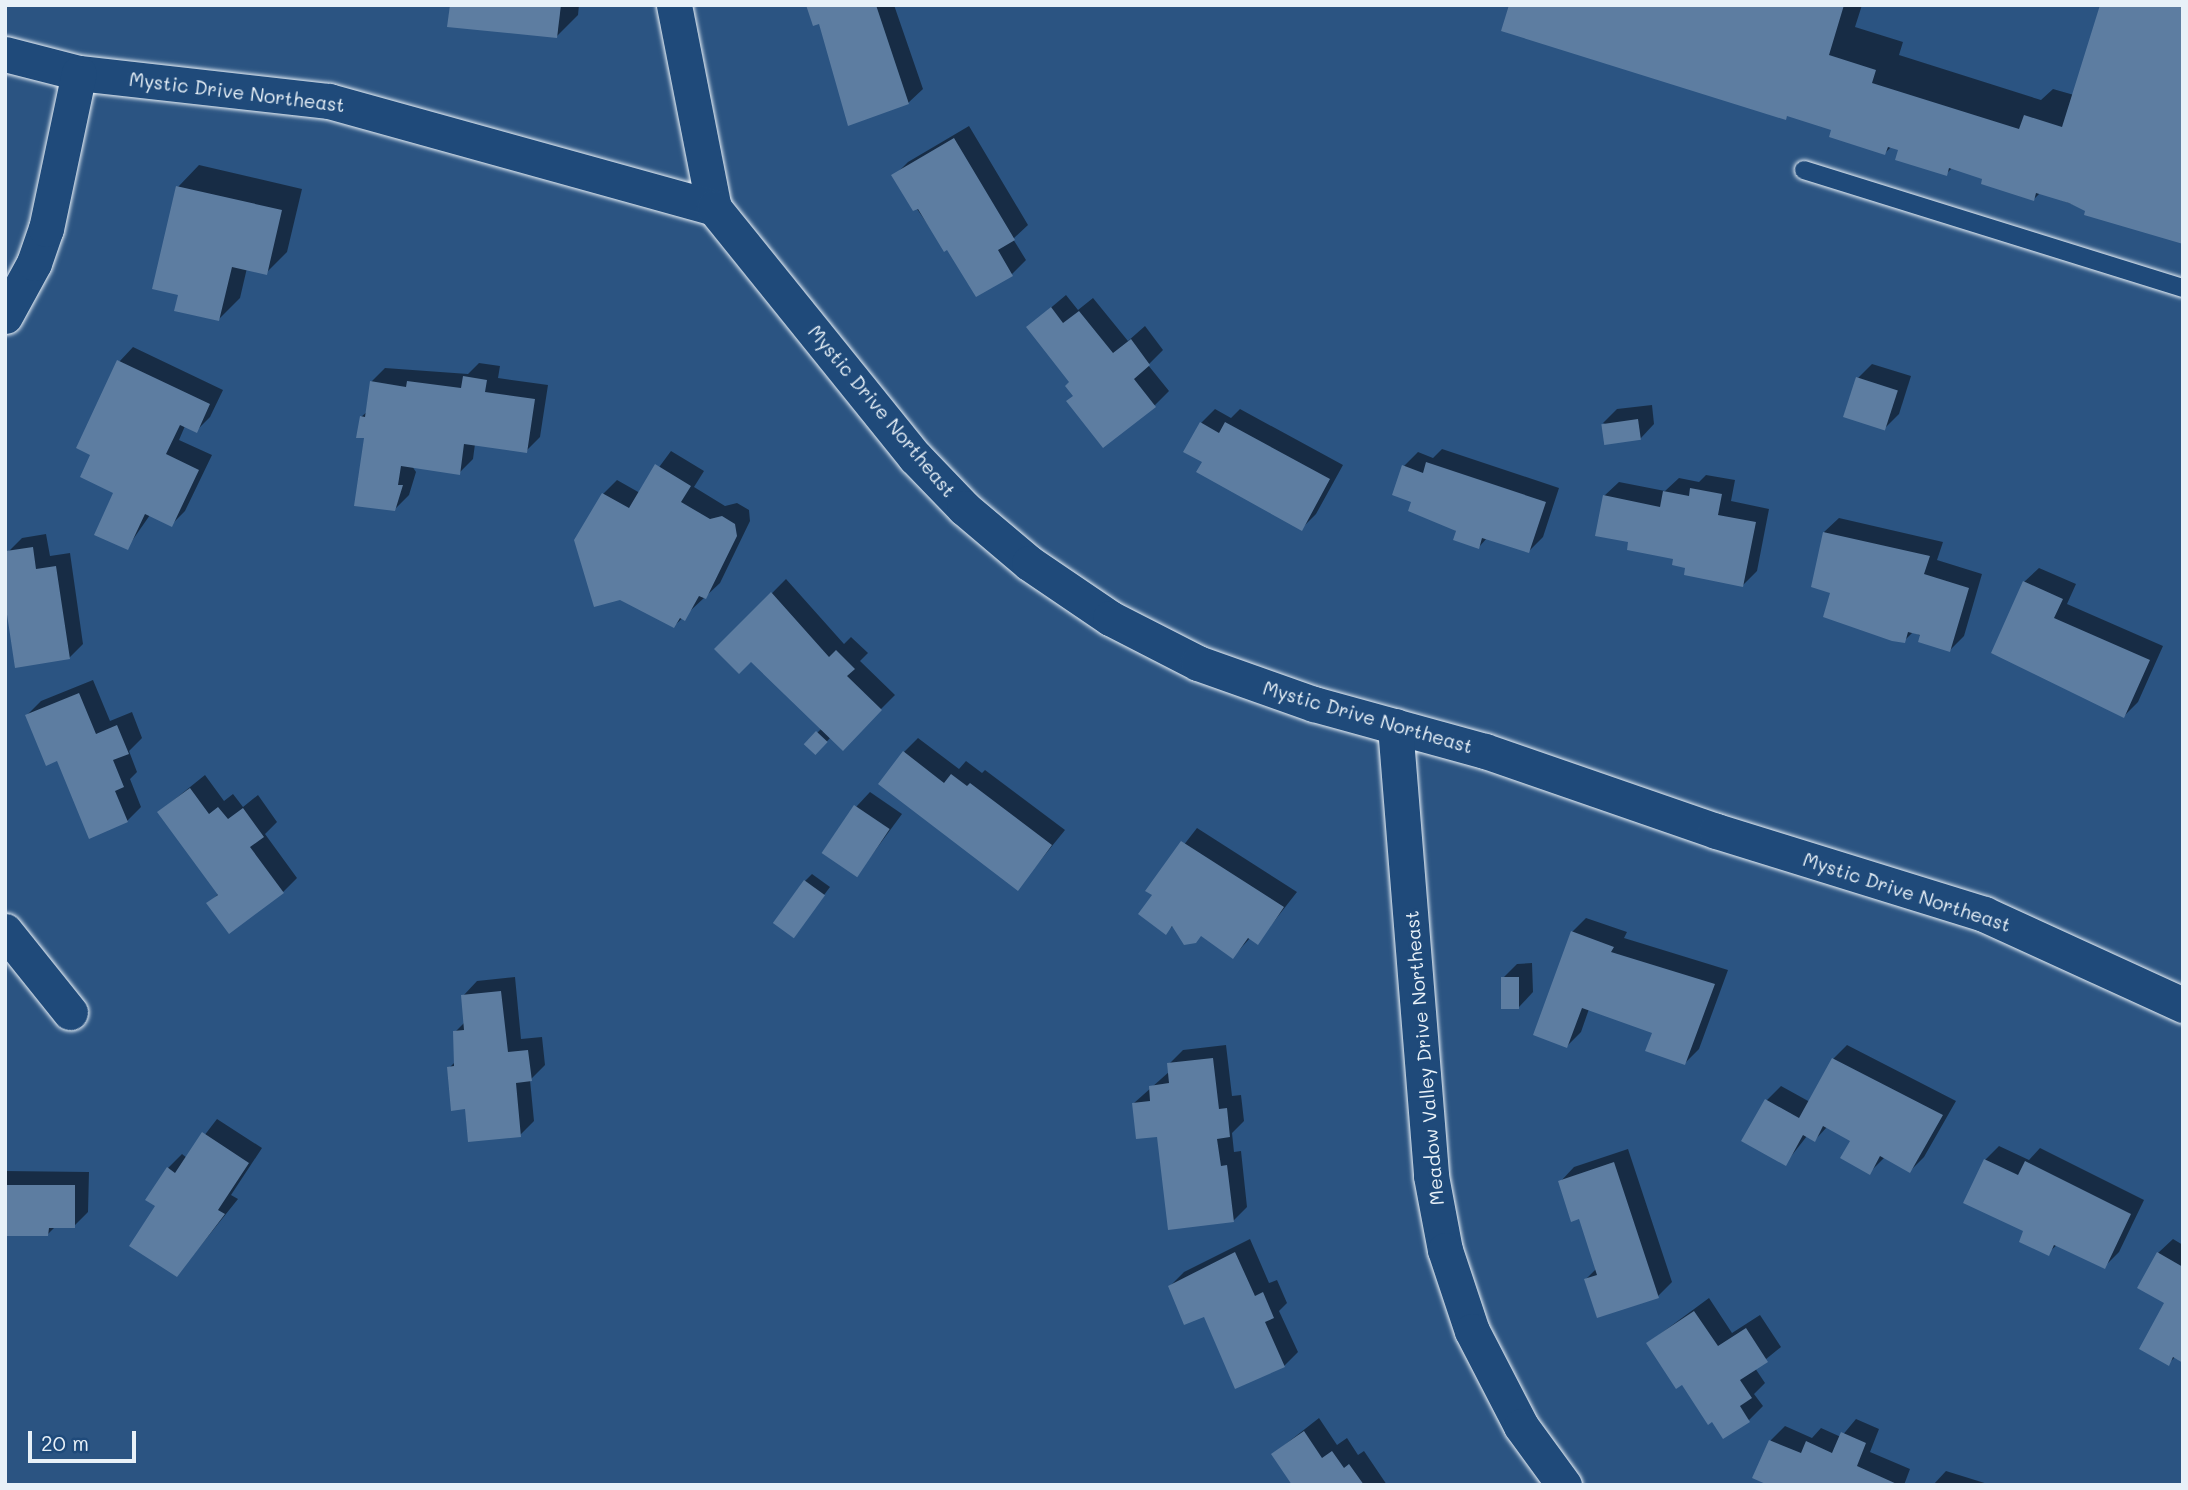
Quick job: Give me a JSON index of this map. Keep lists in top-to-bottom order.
{
  "streets": {
    "street": ["Mystic Drive Northeast", "Meadow Valley Drive Northeast"]
  },
  "crossings": [
    ["Mystic Drive Northeast", "Meadow Valley Drive Northeast"]
  ],
  "scale_bar": "20 m"
}
